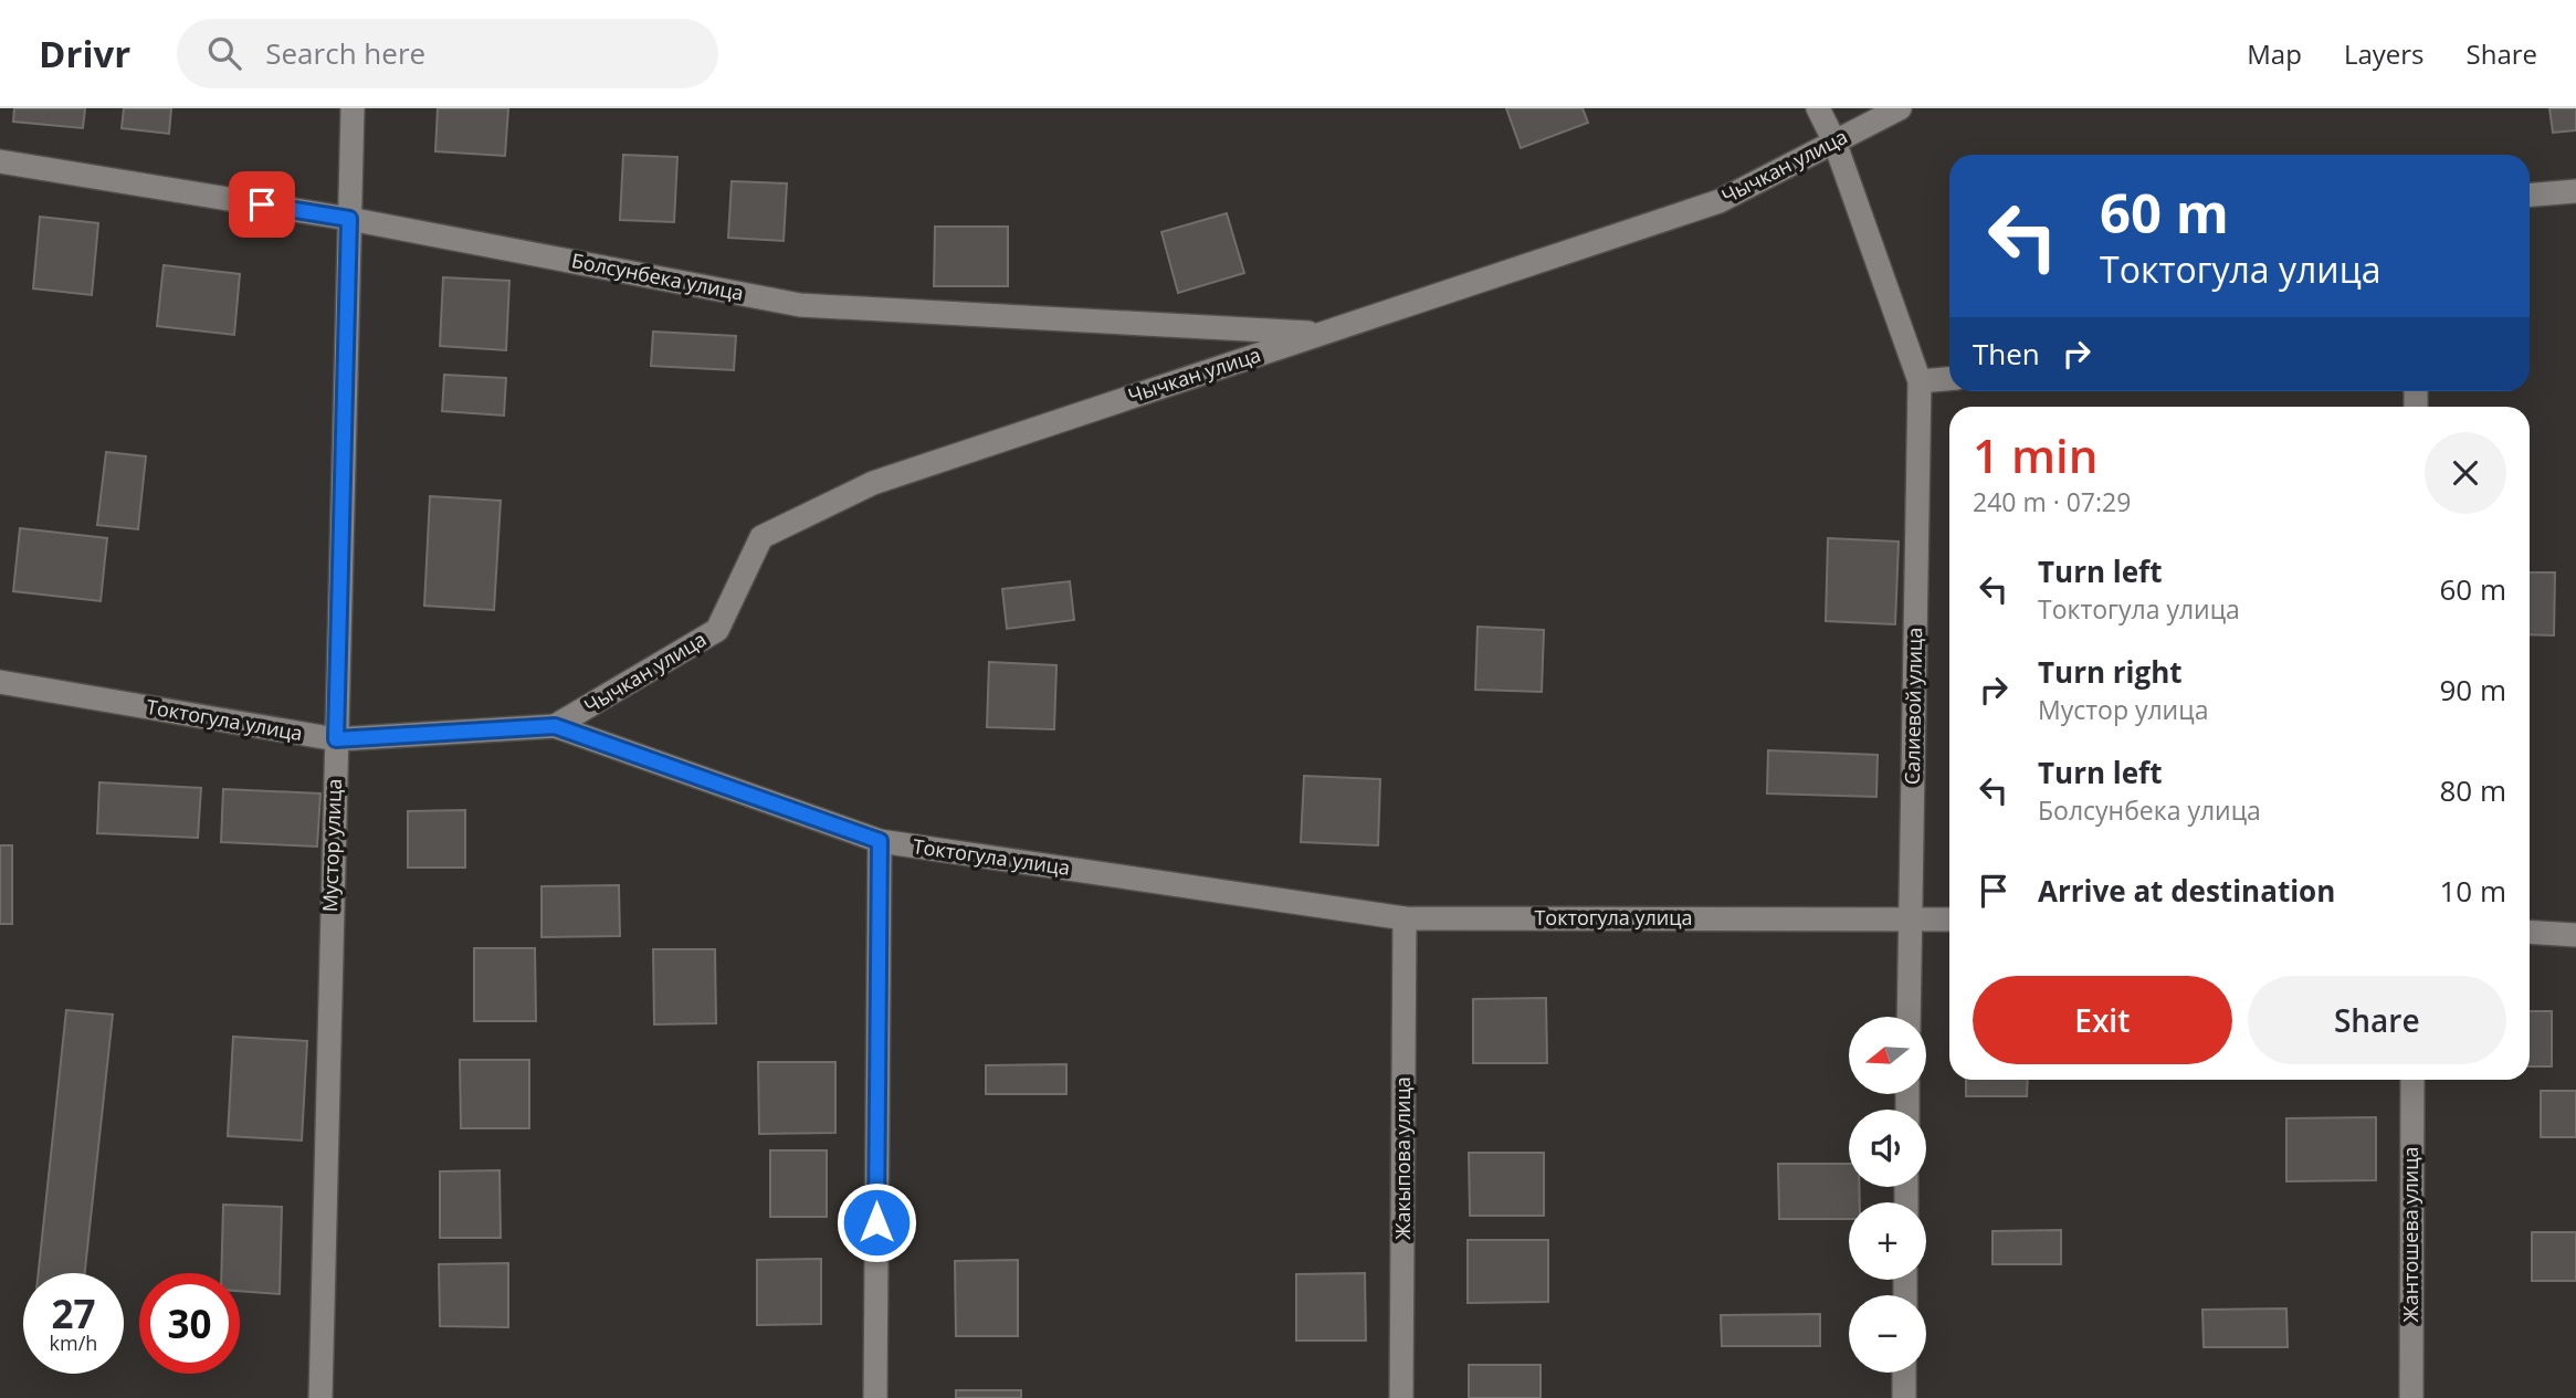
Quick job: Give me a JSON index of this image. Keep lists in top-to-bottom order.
{
  "streets": {
    "street": [
      "Чычкан улица",
      "Болсунбека улица",
      "Салиевой улица",
      "Токтогула улица",
      "Мустор улица",
      "Жакыпова улица",
      "Жантошева улица"
    ]
  },
  "crossings": [
    ["Чычкан улица", "Болсунбека улица"],
    ["Чычкан улица", "Токтогула улица"],
    ["Болсунбека улица", "Мустор улица"],
    ["Салиевой улица", "Токтогула улица"],
    ["Токтогула улица", "Мустор улица"],
    ["Токтогула улица", "Жакыпова улица"]
  ],
  "north": "left",
  "page": {
    "header": "Drivr",
    "search": "Search here",
    "nav": ["Map", "Layers", "Share"],
    "turn": ["60 m", "Токтогула улица"],
    "then": "Then",
    "heading": ["1 min", "240 m · 07:29"],
    "list": [
      {
        "name": "Turn left",
        "note": "Токтогула улица",
        "value": "60 m"
      },
      {
        "name": "Turn right",
        "note": "Мустор улица",
        "value": "90 m"
      },
      {
        "name": "Turn left",
        "note": "Болсунбека улица",
        "value": "80 m"
      },
      {
        "name": "Arrive at destination",
        "value": "10 m"
      }
    ],
    "buttons": ["Exit", "Share"],
    "map_buttons": ["+", "−"],
    "speed": "27 km/h",
    "limit": "30"
  }
}
